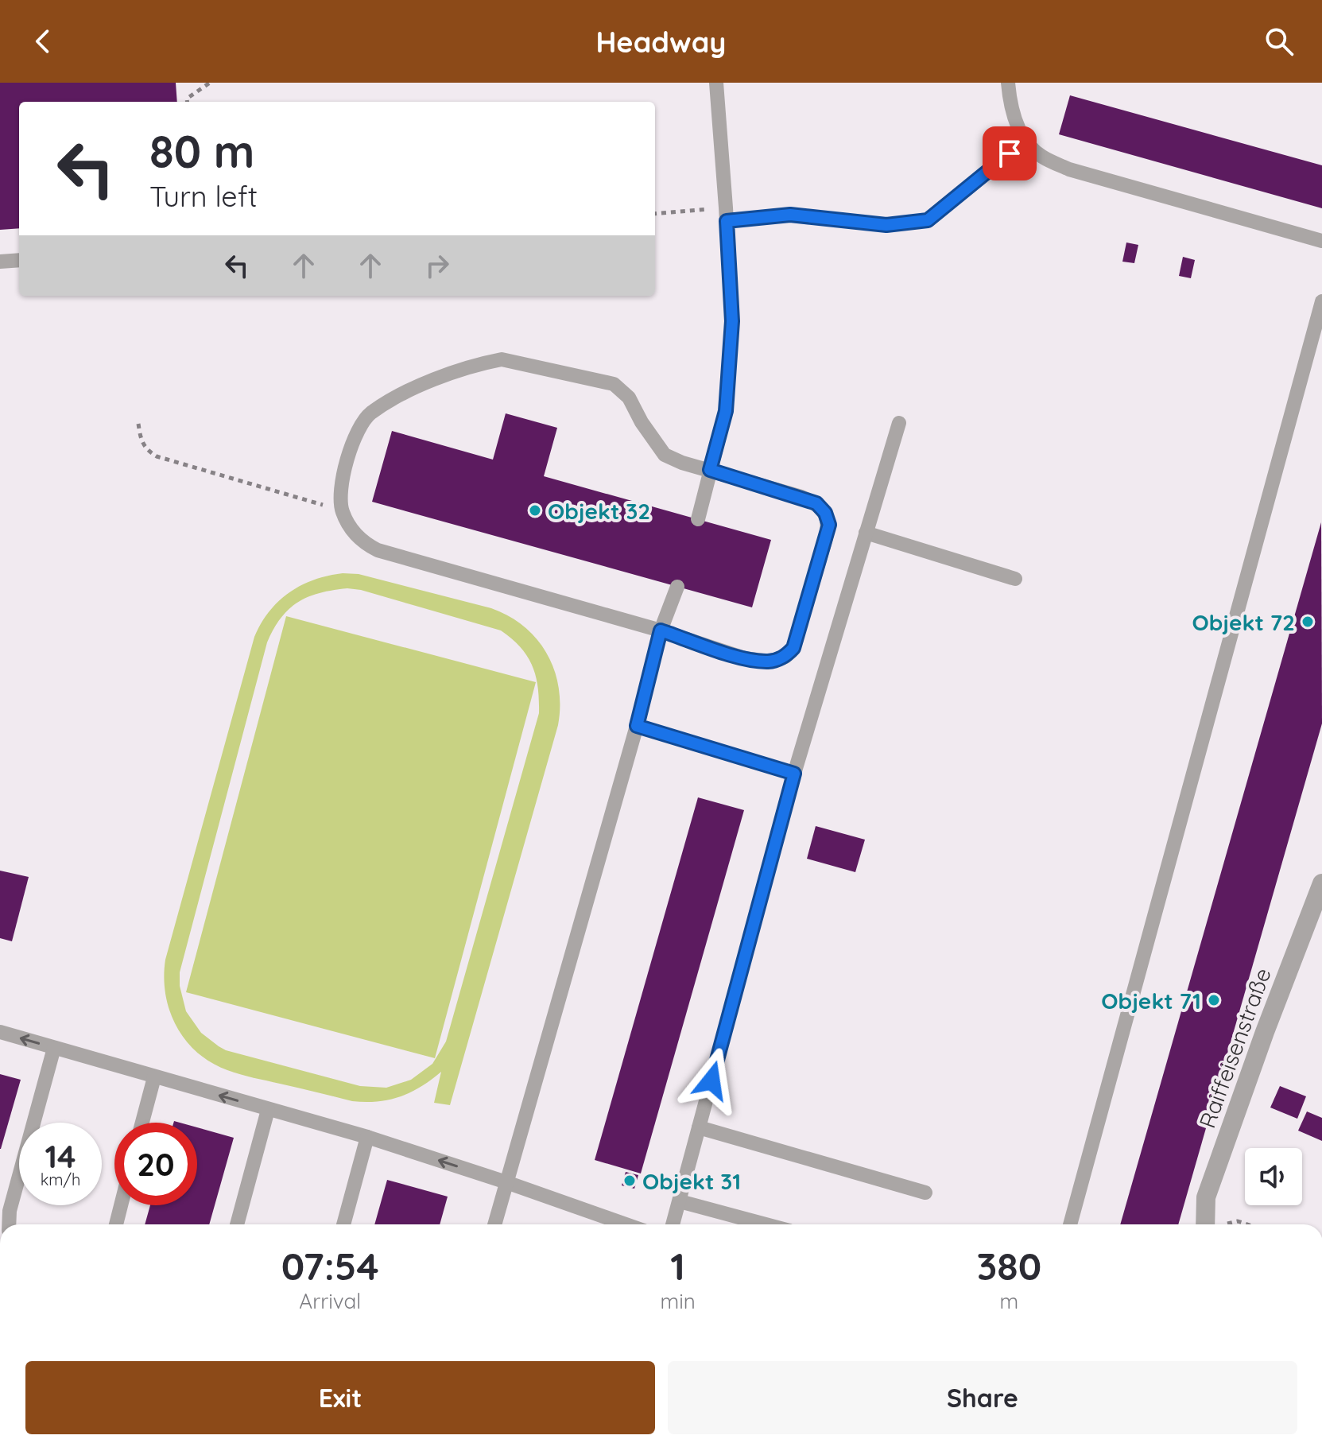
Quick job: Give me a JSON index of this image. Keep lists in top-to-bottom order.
{
  "streets": {
    "street": ["Raiffeisenstraße"]
  },
  "places": [
    "Objekt 32",
    "Objekt 72",
    "Objekt 71",
    "Objekt 31"
  ],
  "page": {
    "header": "Headway",
    "turn": ["80 m", "Turn left"],
    "speed": "14 km/h",
    "limit": "20",
    "eta": [
      "07:54",
      "Arrival",
      "1",
      "min",
      "380",
      "m"
    ],
    "buttons": ["Exit", "Share"]
  }
}
